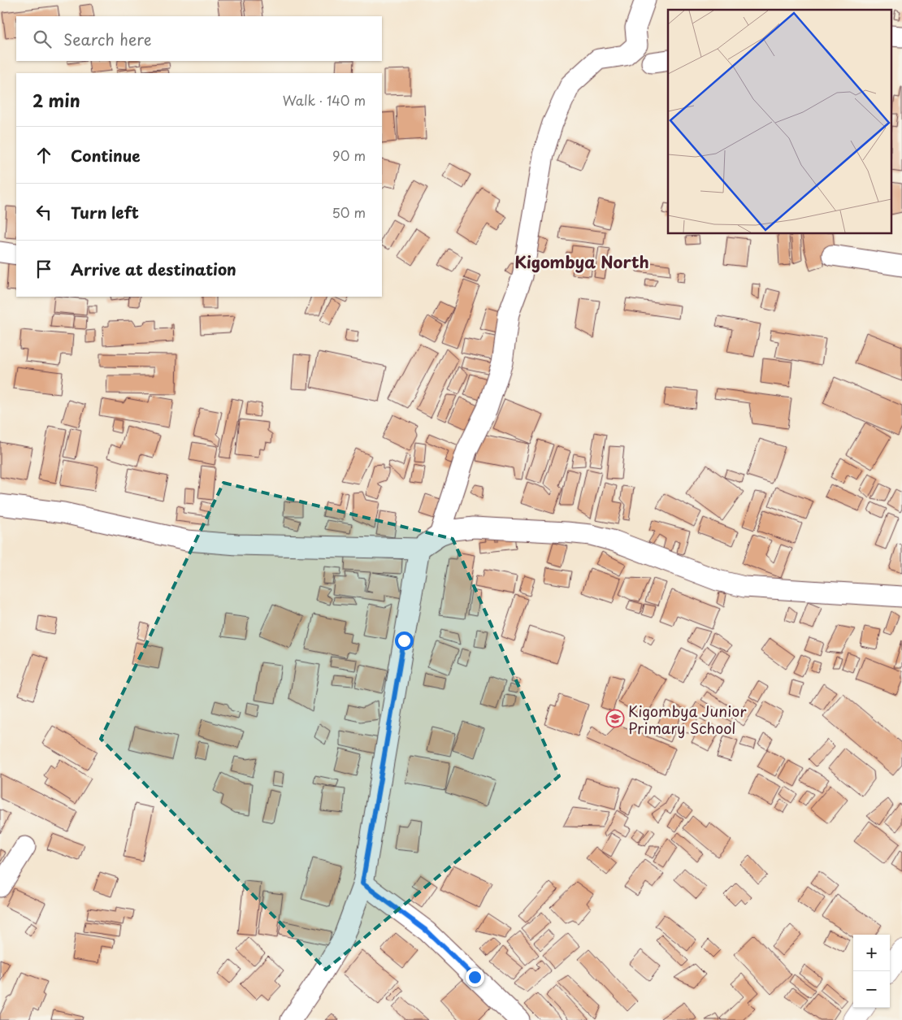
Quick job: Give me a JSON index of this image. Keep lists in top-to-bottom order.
{
  "districts": ["Kigombya North"],
  "places": {
    "school or university": ["Kigombya Junior Primary School"]
  },
  "page": {
    "search": "Search here",
    "heading": ["2 min", "Walk · 140 m"],
    "list": [
      ["Continue", "90 m"],
      ["Turn left", "50 m"],
      "Arrive at destination"
    ],
    "map_buttons": ["+", "−"]
  }
}
